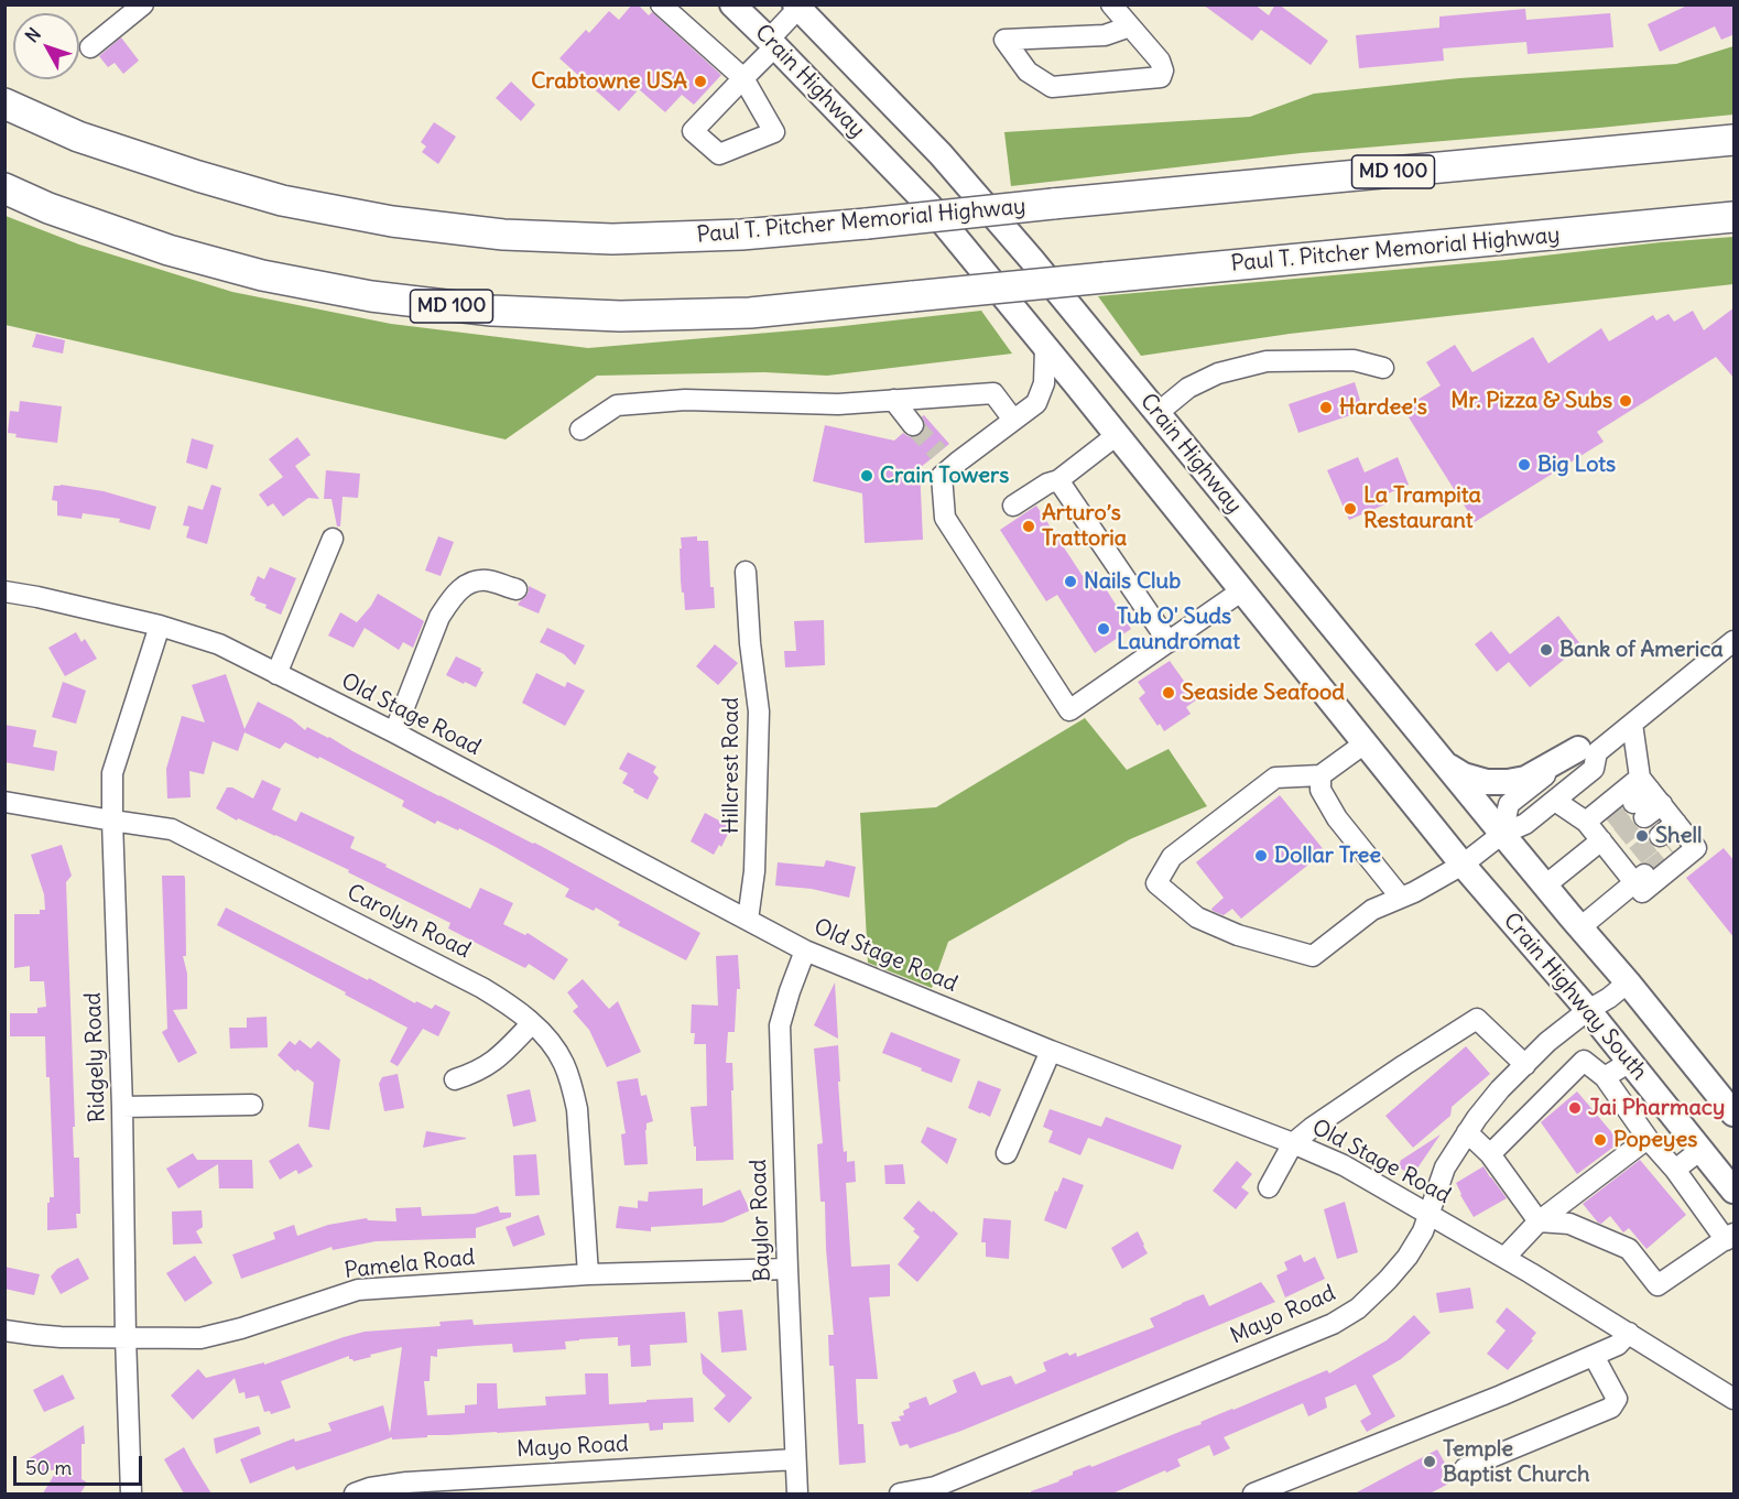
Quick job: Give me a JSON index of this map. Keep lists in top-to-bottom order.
{
  "streets": {
    "highway": ["MD 100", "Paul T. Pitcher Memorial Highway"],
    "main road": ["Crain Highway", "Crain Highway South"],
    "street": [
      "Old Stage Road",
      "Hillcrest Road",
      "Carolyn Road",
      "Ridgely Road",
      "Baylor Road",
      "Pamela Road",
      "Mayo Road"
    ]
  },
  "crossings": [
    ["Crain Highway", "Crain Highway South"],
    ["Old Stage Road", "Hillcrest Road"],
    ["Old Stage Road", "Ridgely Road"],
    ["Old Stage Road", "Baylor Road"],
    ["Old Stage Road", "Mayo Road"],
    ["Carolyn Road", "Ridgely Road"],
    ["Carolyn Road", "Pamela Road"],
    ["Crain Highway South", "Mayo Road"],
    ["Ridgely Road", "Pamela Road"],
    ["Baylor Road", "Pamela Road"],
    ["Baylor Road", "Mayo Road"]
  ],
  "places": [
    "Crabtowne USA",
    "Mr. Pizza & Subs",
    "Hardee's",
    "Big Lots",
    "Crain Towers",
    "La Trampita Restaurant",
    "Arturo’s Trattoria",
    "Nails Club",
    "Tub O' Suds Laundromat",
    "Bank of America",
    "Seaside Seafood",
    "Shell",
    "Dollar Tree",
    "Jai Pharmacy",
    "Popeyes",
    "Temple Baptist Church"
  ],
  "scale_bar": "50 m",
  "north": "top left"
}
